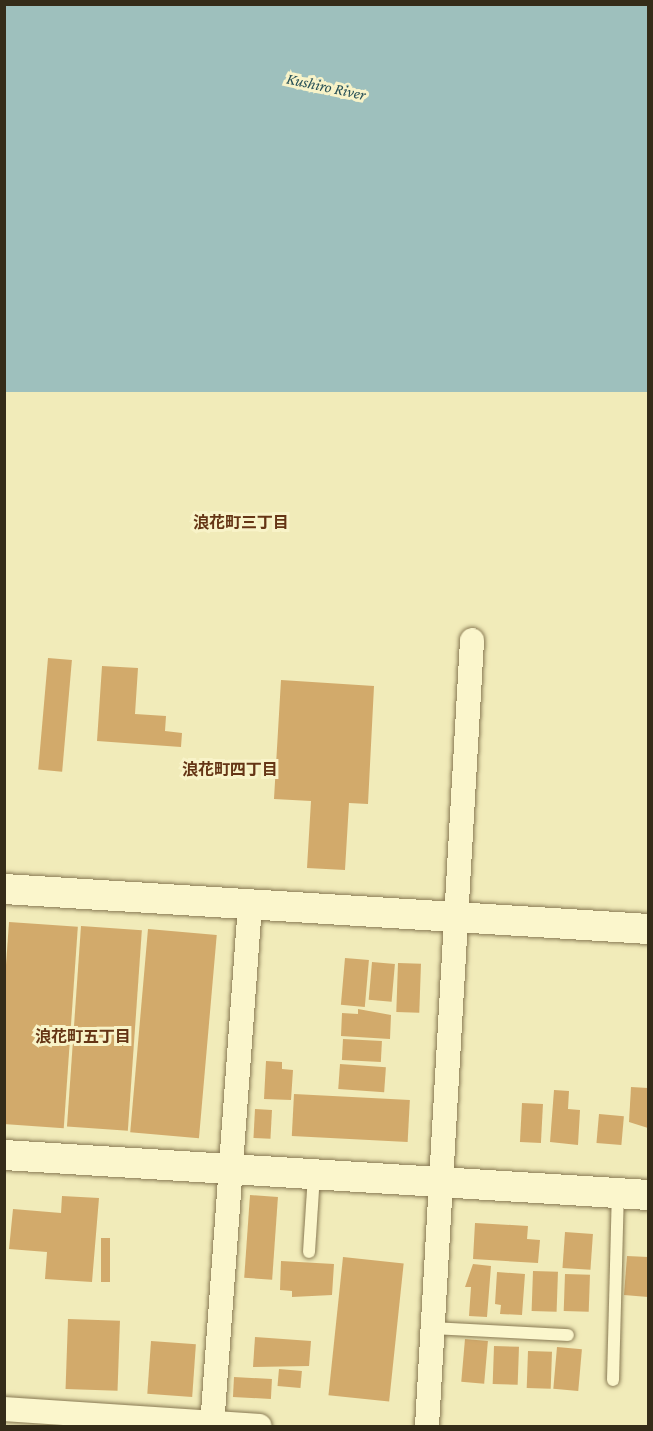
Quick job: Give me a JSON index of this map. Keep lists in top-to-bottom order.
{
  "districts": ["浪花町三丁目", "浪花町四丁目", "浪花町五丁目"],
  "water": ["Kushiro River"]
}
